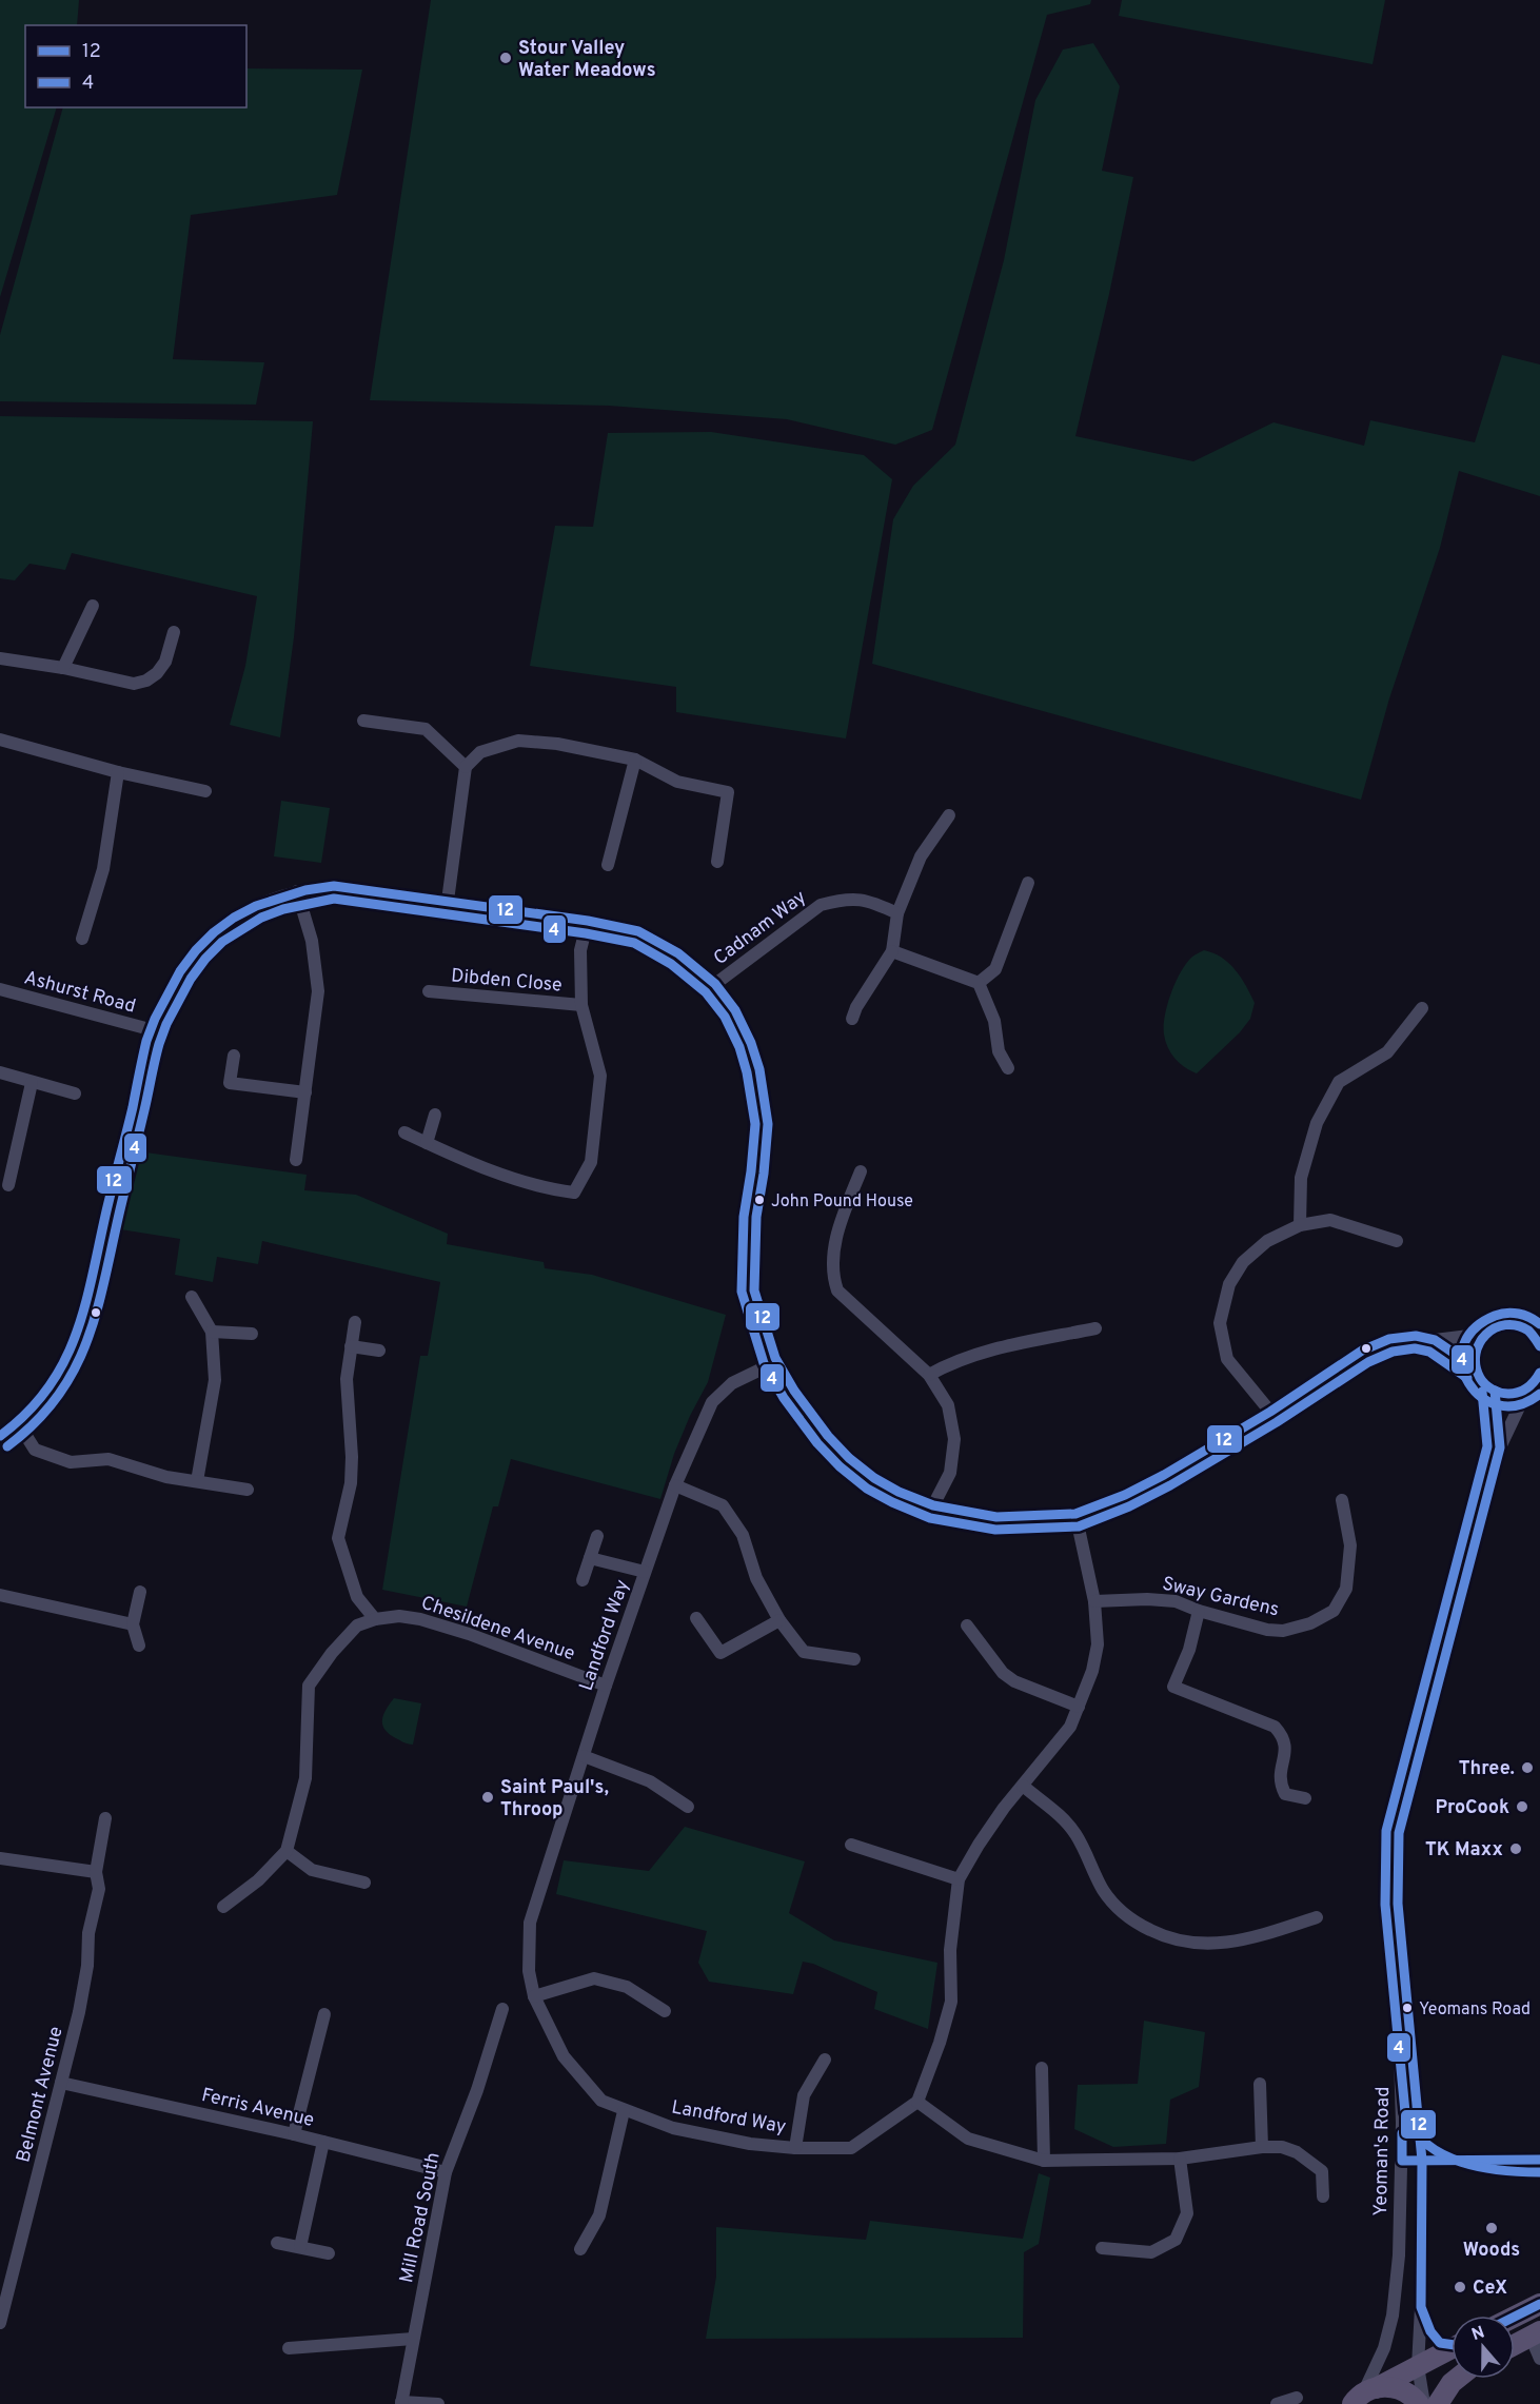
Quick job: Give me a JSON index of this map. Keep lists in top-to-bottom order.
{
  "streets": {
    "street": [
      "Cadnam Way",
      "Dibden Close",
      "Ashurst Road",
      "Sway Gardens",
      "Chesildene Avenue",
      "Landford Way",
      "Belmont Avenue",
      "Ferris Avenue",
      "Yeoman's Road",
      "Mill Road South"
    ]
  },
  "crossings": [
    ["Chesildene Avenue", "Landford Way"],
    ["Belmont Avenue", "Ferris Avenue"],
    ["Ferris Avenue", "Mill Road South"]
  ],
  "places": [
    "Stour Valley Water Meadows",
    "John Pound House",
    "Three.",
    "Saint Paul's, Throop",
    "ProCook",
    "TK Maxx",
    "Yeomans Road",
    "Woods",
    "CeX"
  ],
  "lines": ["transit line 12", "transit line 4"],
  "legend": ["12", "4"],
  "north": "top"
}
